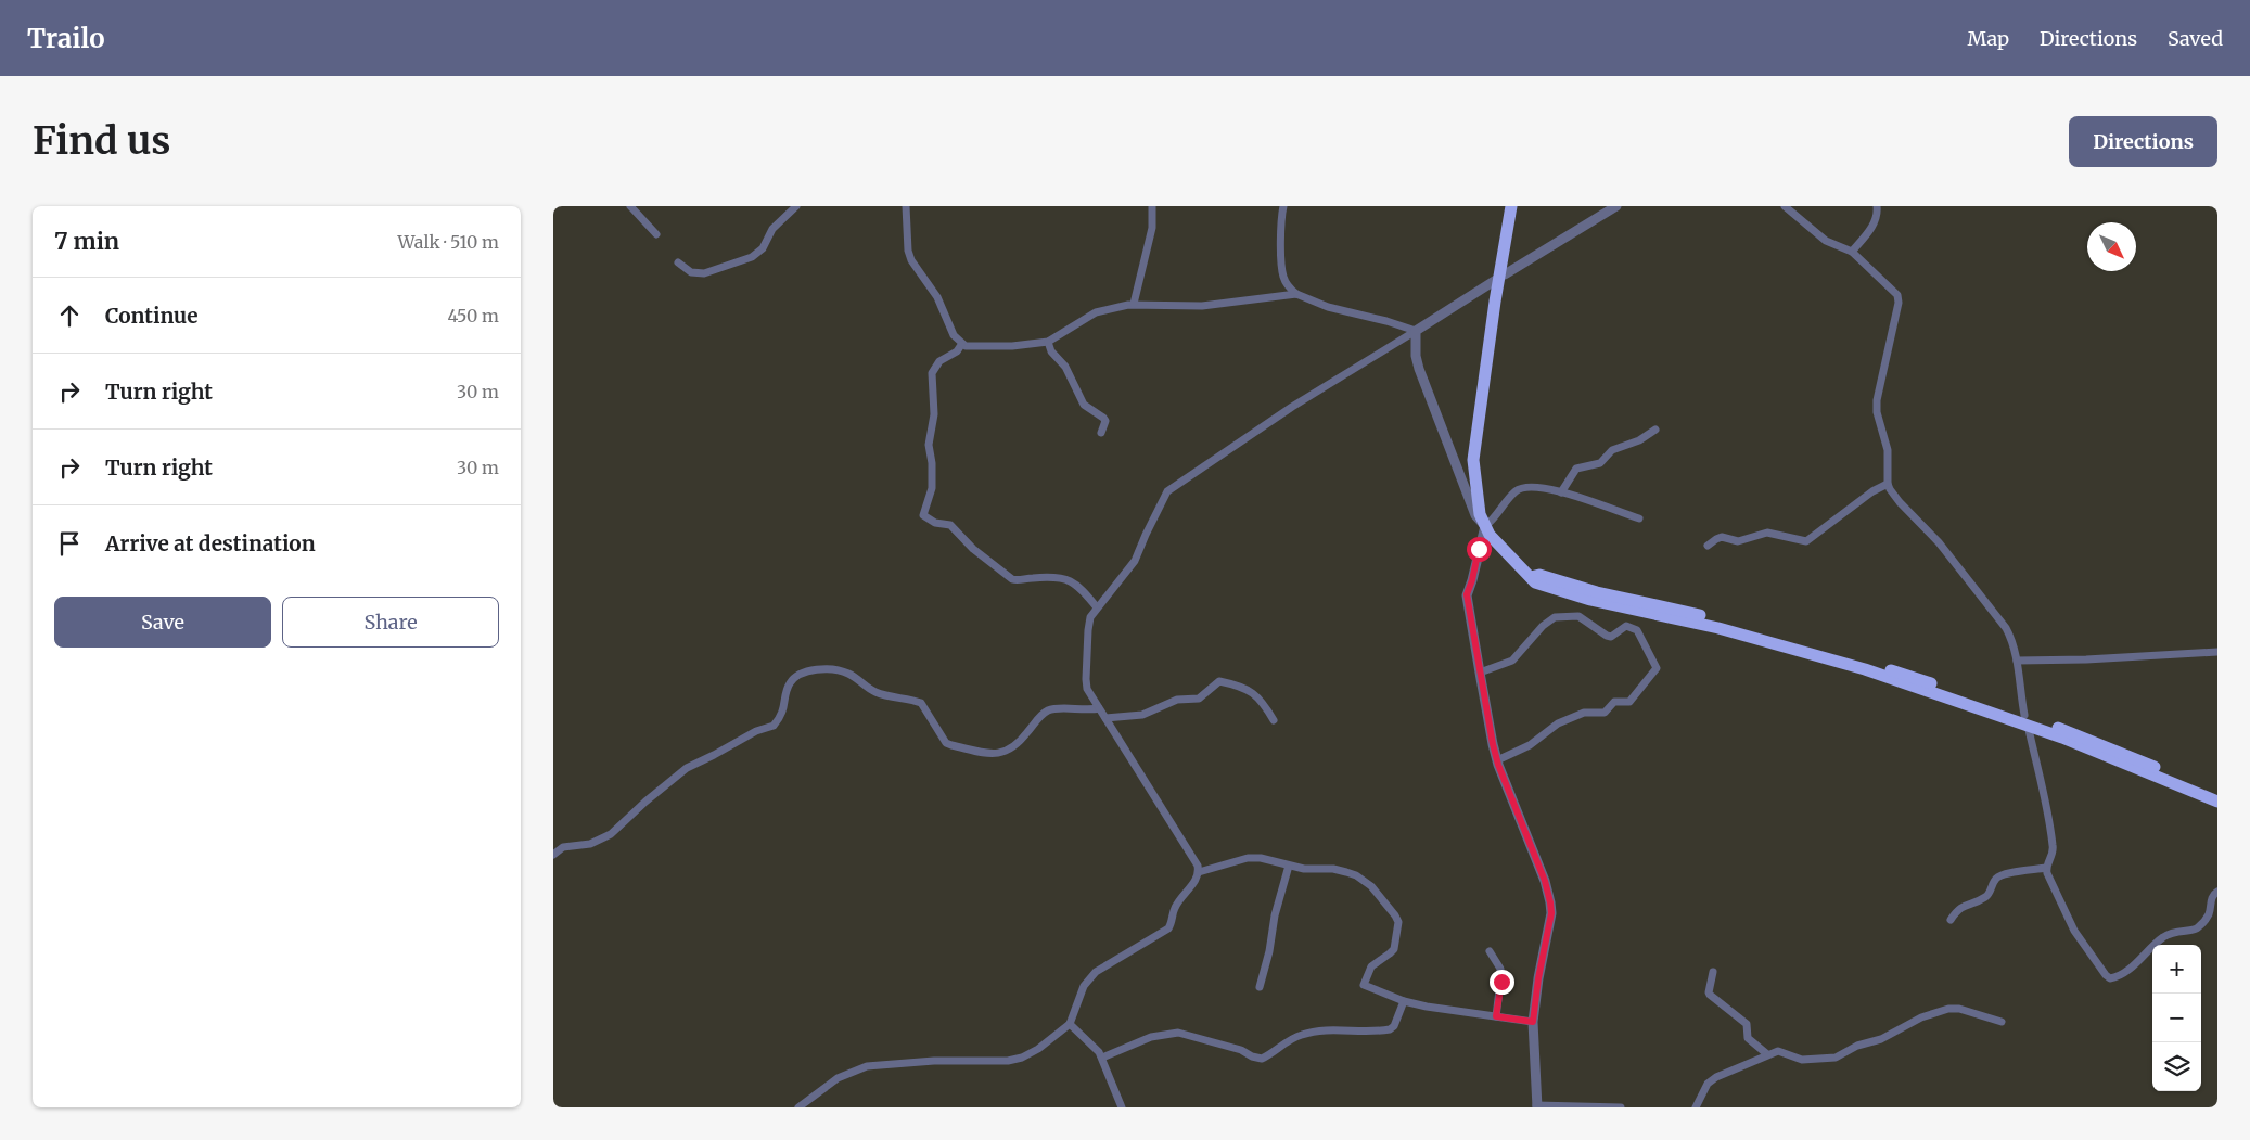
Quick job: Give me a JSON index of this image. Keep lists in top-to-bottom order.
{
  "north": "bottom right",
  "page": {
    "header": "Trailo",
    "nav": ["Map", "Directions", "Saved"],
    "buttons": [
      "Directions",
      ["Save", "Share"]
    ],
    "title": "Find us",
    "heading": ["7 min", "Walk · 510 m"],
    "list": [
      ["Continue", "450 m"],
      ["Turn right", "30 m"],
      ["Turn right", "30 m"],
      "Arrive at destination"
    ],
    "map_buttons": ["+", "−"]
  }
}
